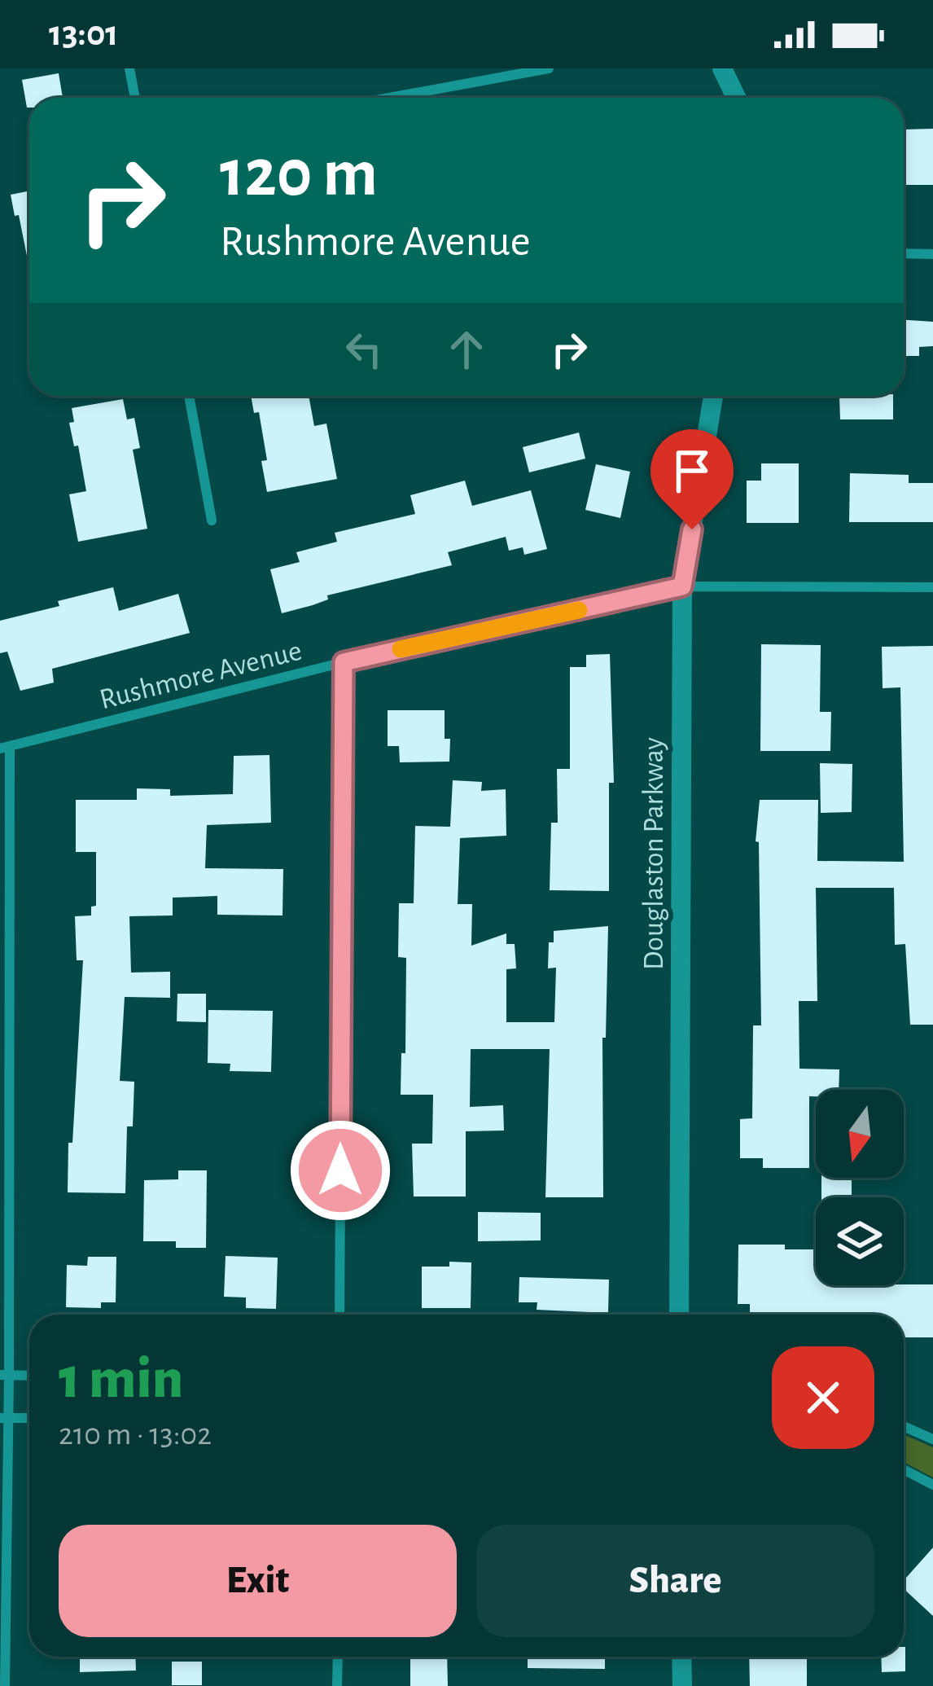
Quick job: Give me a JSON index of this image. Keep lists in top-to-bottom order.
{
  "streets": {
    "main road": ["Douglaston Parkway"],
    "street": ["Rushmore Avenue"]
  },
  "crossings": [
    ["Rushmore Avenue", "Douglaston Parkway"]
  ],
  "north": "bottom",
  "page": {
    "status": "13:01",
    "turn": ["120 m", "Rushmore Avenue"],
    "heading": ["1 min", "210 m · 13:02"],
    "buttons": ["Exit", "Share"]
  }
}
